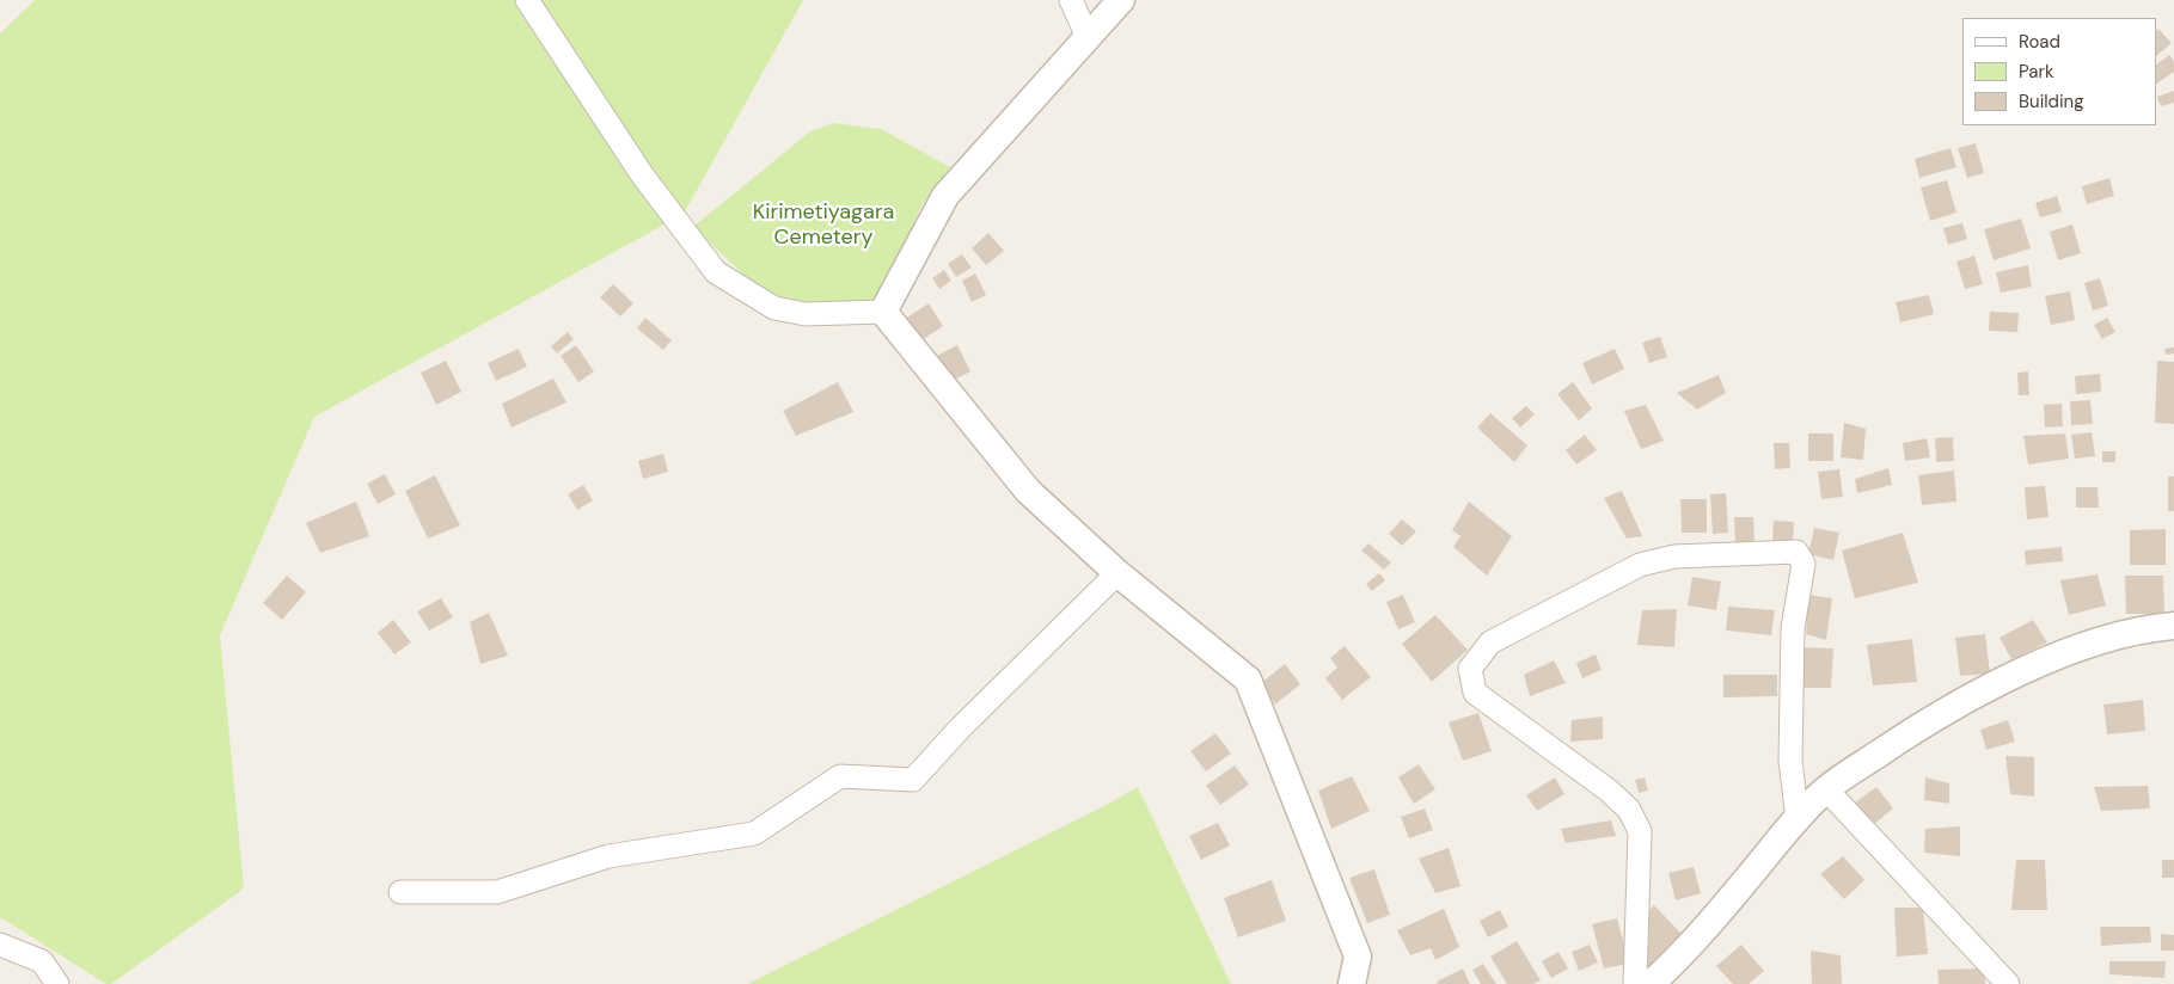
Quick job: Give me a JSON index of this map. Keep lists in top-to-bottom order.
{
  "parks": ["Kirimetiyagara Cemetery"],
  "legend": ["Road", "Park", "Building"]
}
